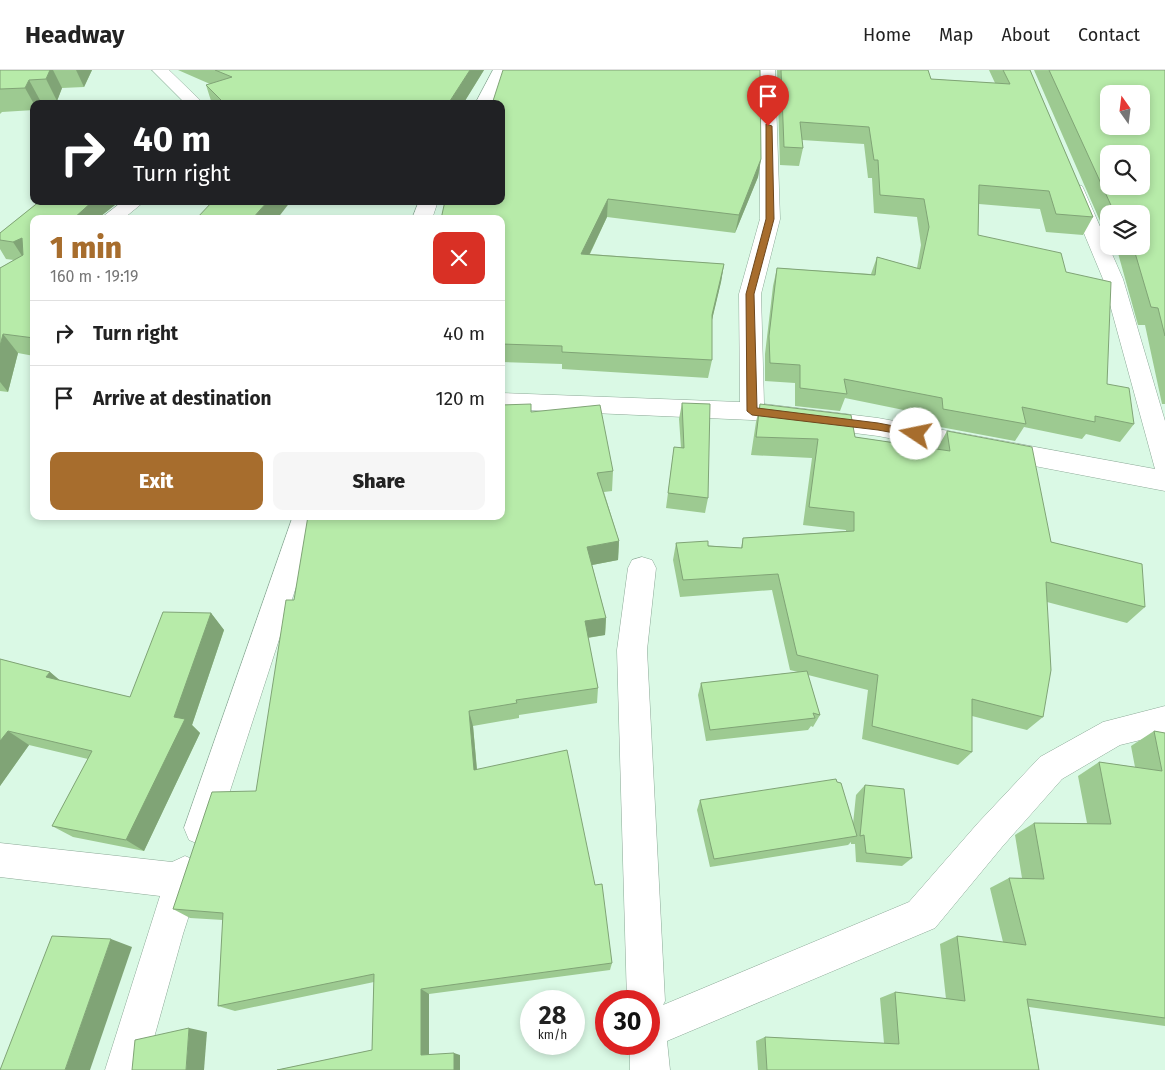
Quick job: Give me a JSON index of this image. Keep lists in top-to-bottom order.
{
  "north": "top",
  "page": {
    "header": "Headway",
    "nav": [
      "Home",
      "Map",
      "About",
      "Contact"
    ],
    "turn": ["40 m", "Turn right"],
    "heading": ["1 min", "160 m · 19:19"],
    "list": [
      {
        "name": "Turn right",
        "value": "40 m"
      },
      {
        "name": "Arrive at destination",
        "value": "120 m"
      }
    ],
    "buttons": ["Exit", "Share"],
    "speed": "28 km/h",
    "limit": "30"
  }
}
